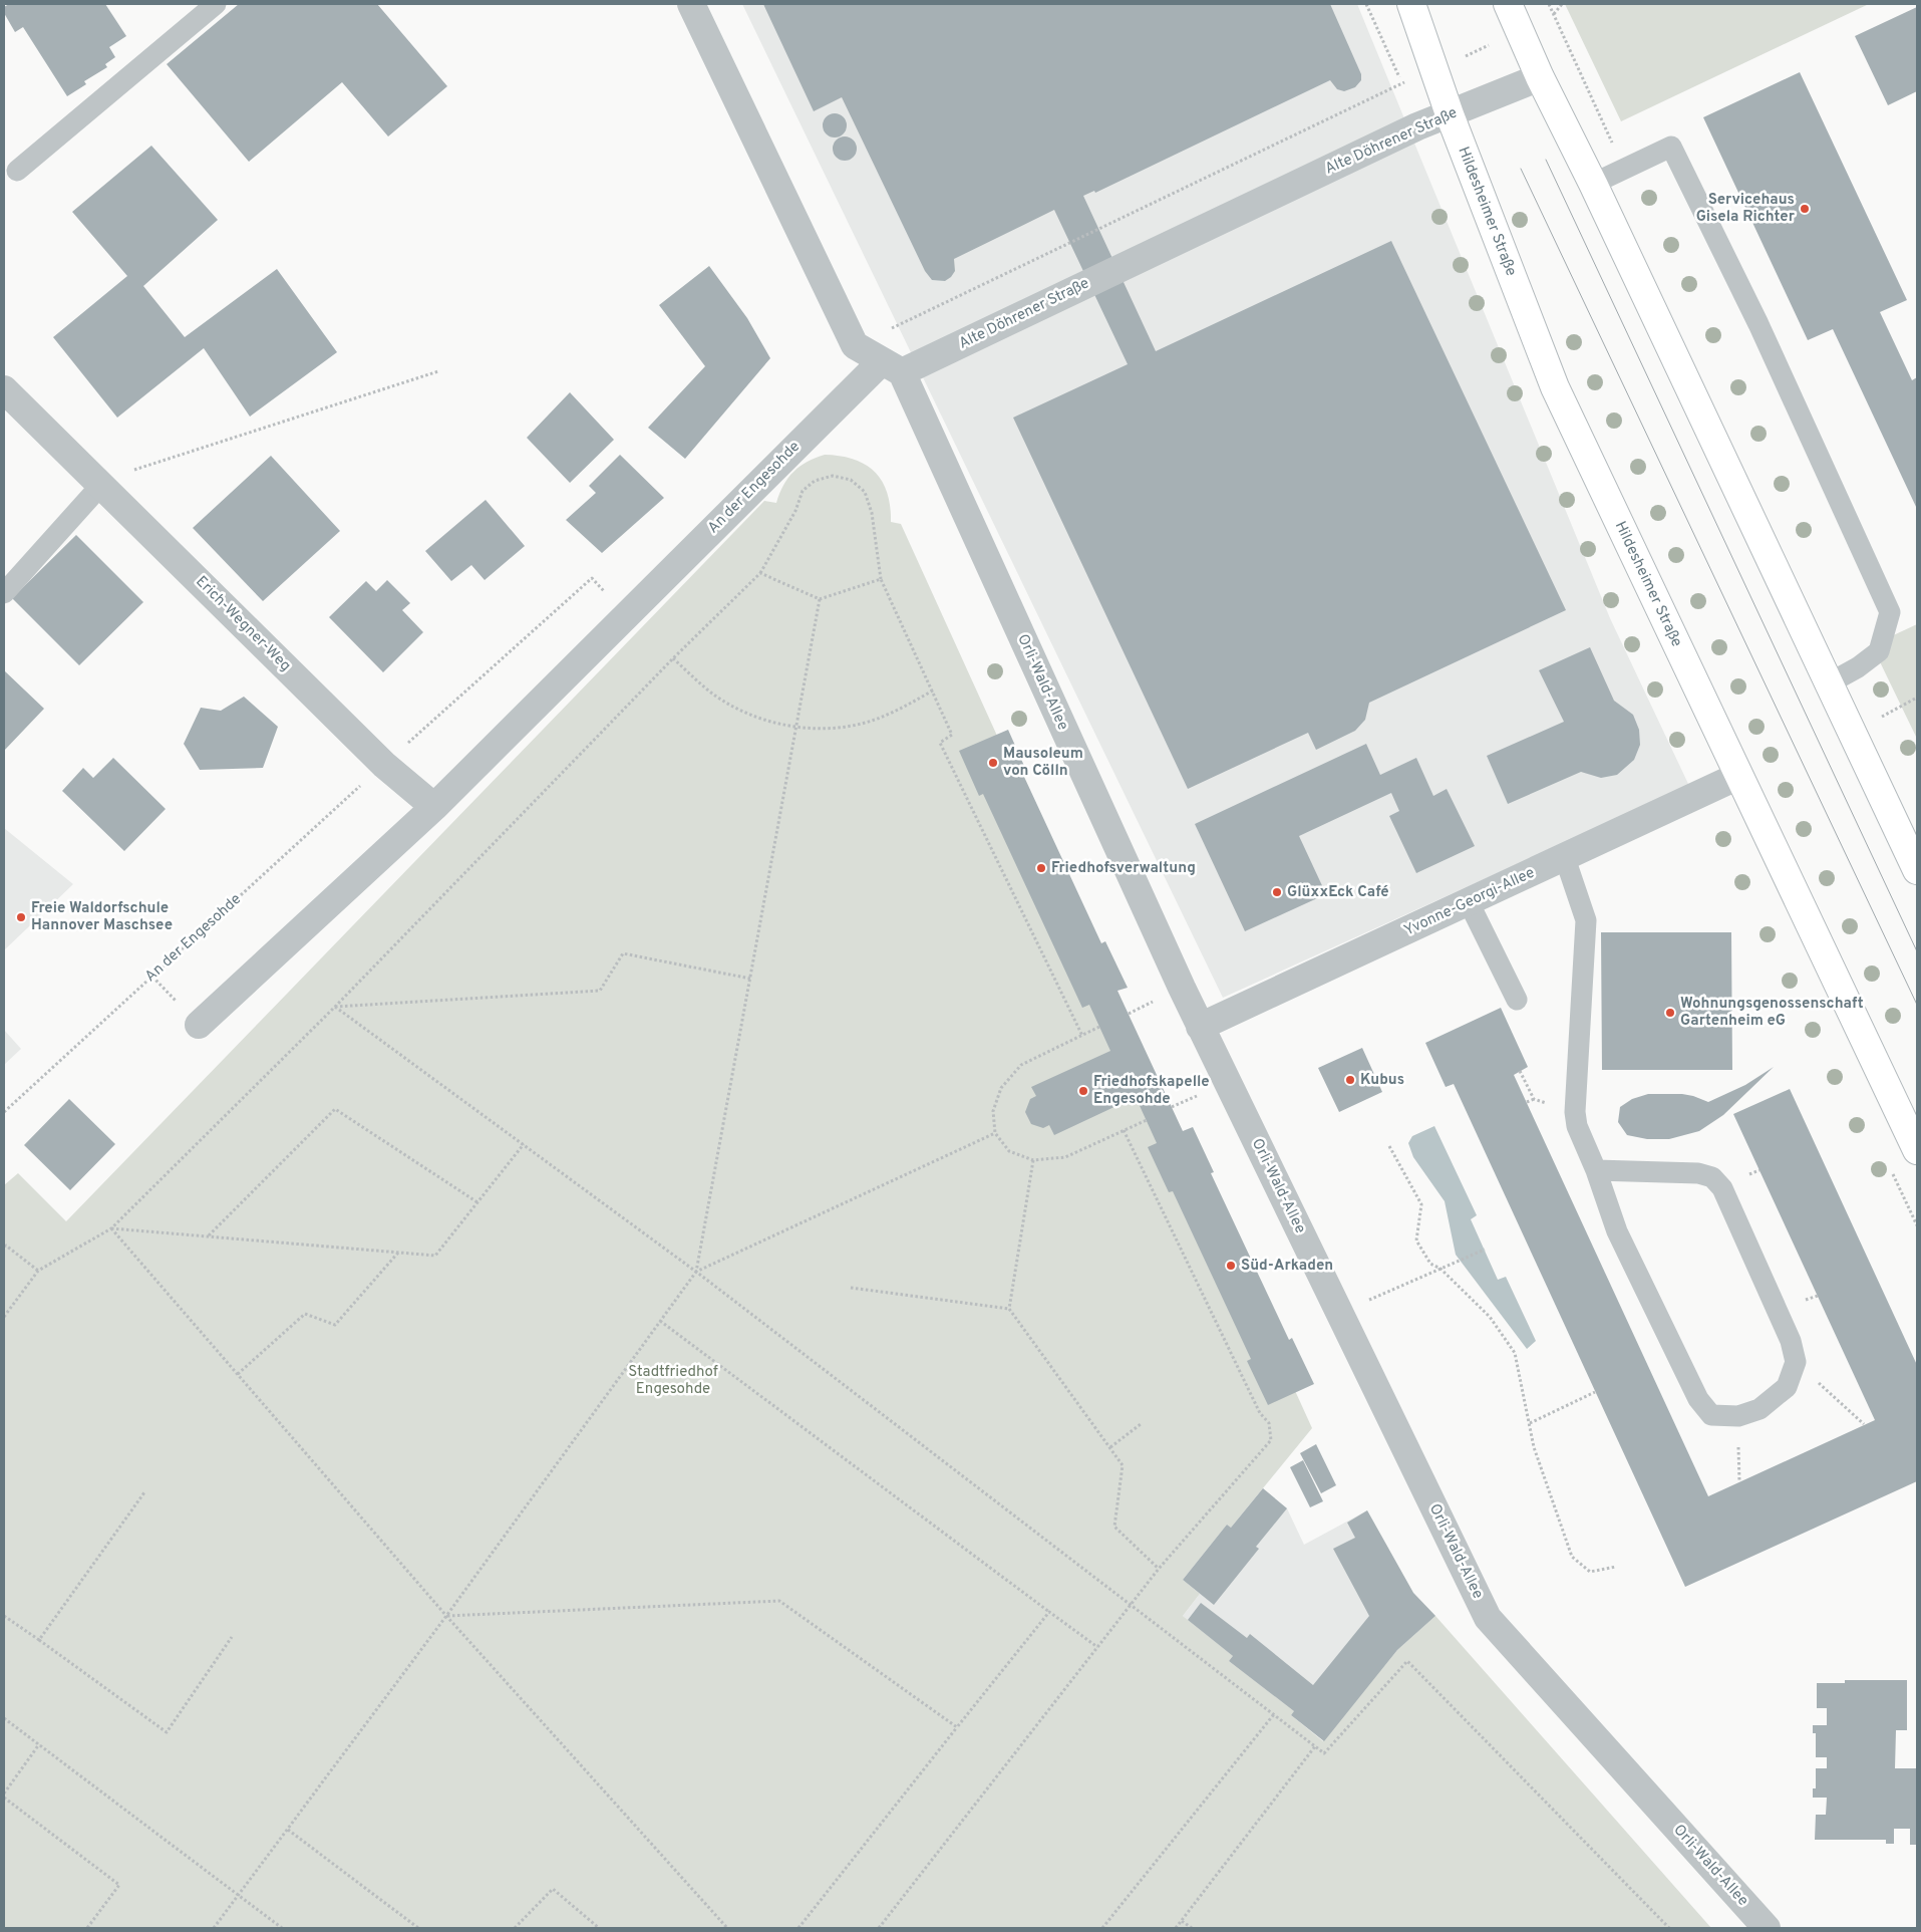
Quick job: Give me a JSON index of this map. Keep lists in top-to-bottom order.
{
  "streets": {
    "main road": ["Hildesheimer Straße"],
    "street": [
      "Alte Döhrener Straße",
      "An der Engesohde",
      "Erich-Wegner-Weg",
      "Orli-Wald-Allee",
      "Yvonne-Georgi-Allee"
    ]
  },
  "crossings": [
    ["Alte Döhrener Straße", "Hildesheimer Straße"],
    ["Alte Döhrener Straße", "An der Engesohde"],
    ["Alte Döhrener Straße", "Orli-Wald-Allee"],
    ["Hildesheimer Straße", "Yvonne-Georgi-Allee"],
    ["An der Engesohde", "Erich-Wegner-Weg"],
    ["An der Engesohde", "Orli-Wald-Allee"],
    ["Orli-Wald-Allee", "Yvonne-Georgi-Allee"]
  ],
  "parks": ["Stadtfriedhof Engesohde"],
  "places": [
    "Servicehaus Gisela Richter",
    "Mausoleum von Cölln",
    "Friedhofsverwaltung",
    "GlüxxEck Café",
    "Freie Waldorfschule Hannover Maschsee",
    "Wohnungsgenossenschaft Gartenheim eG",
    "Kubus",
    "Friedhofskapelle Engesohde",
    "Süd-Arkaden"
  ]
}
